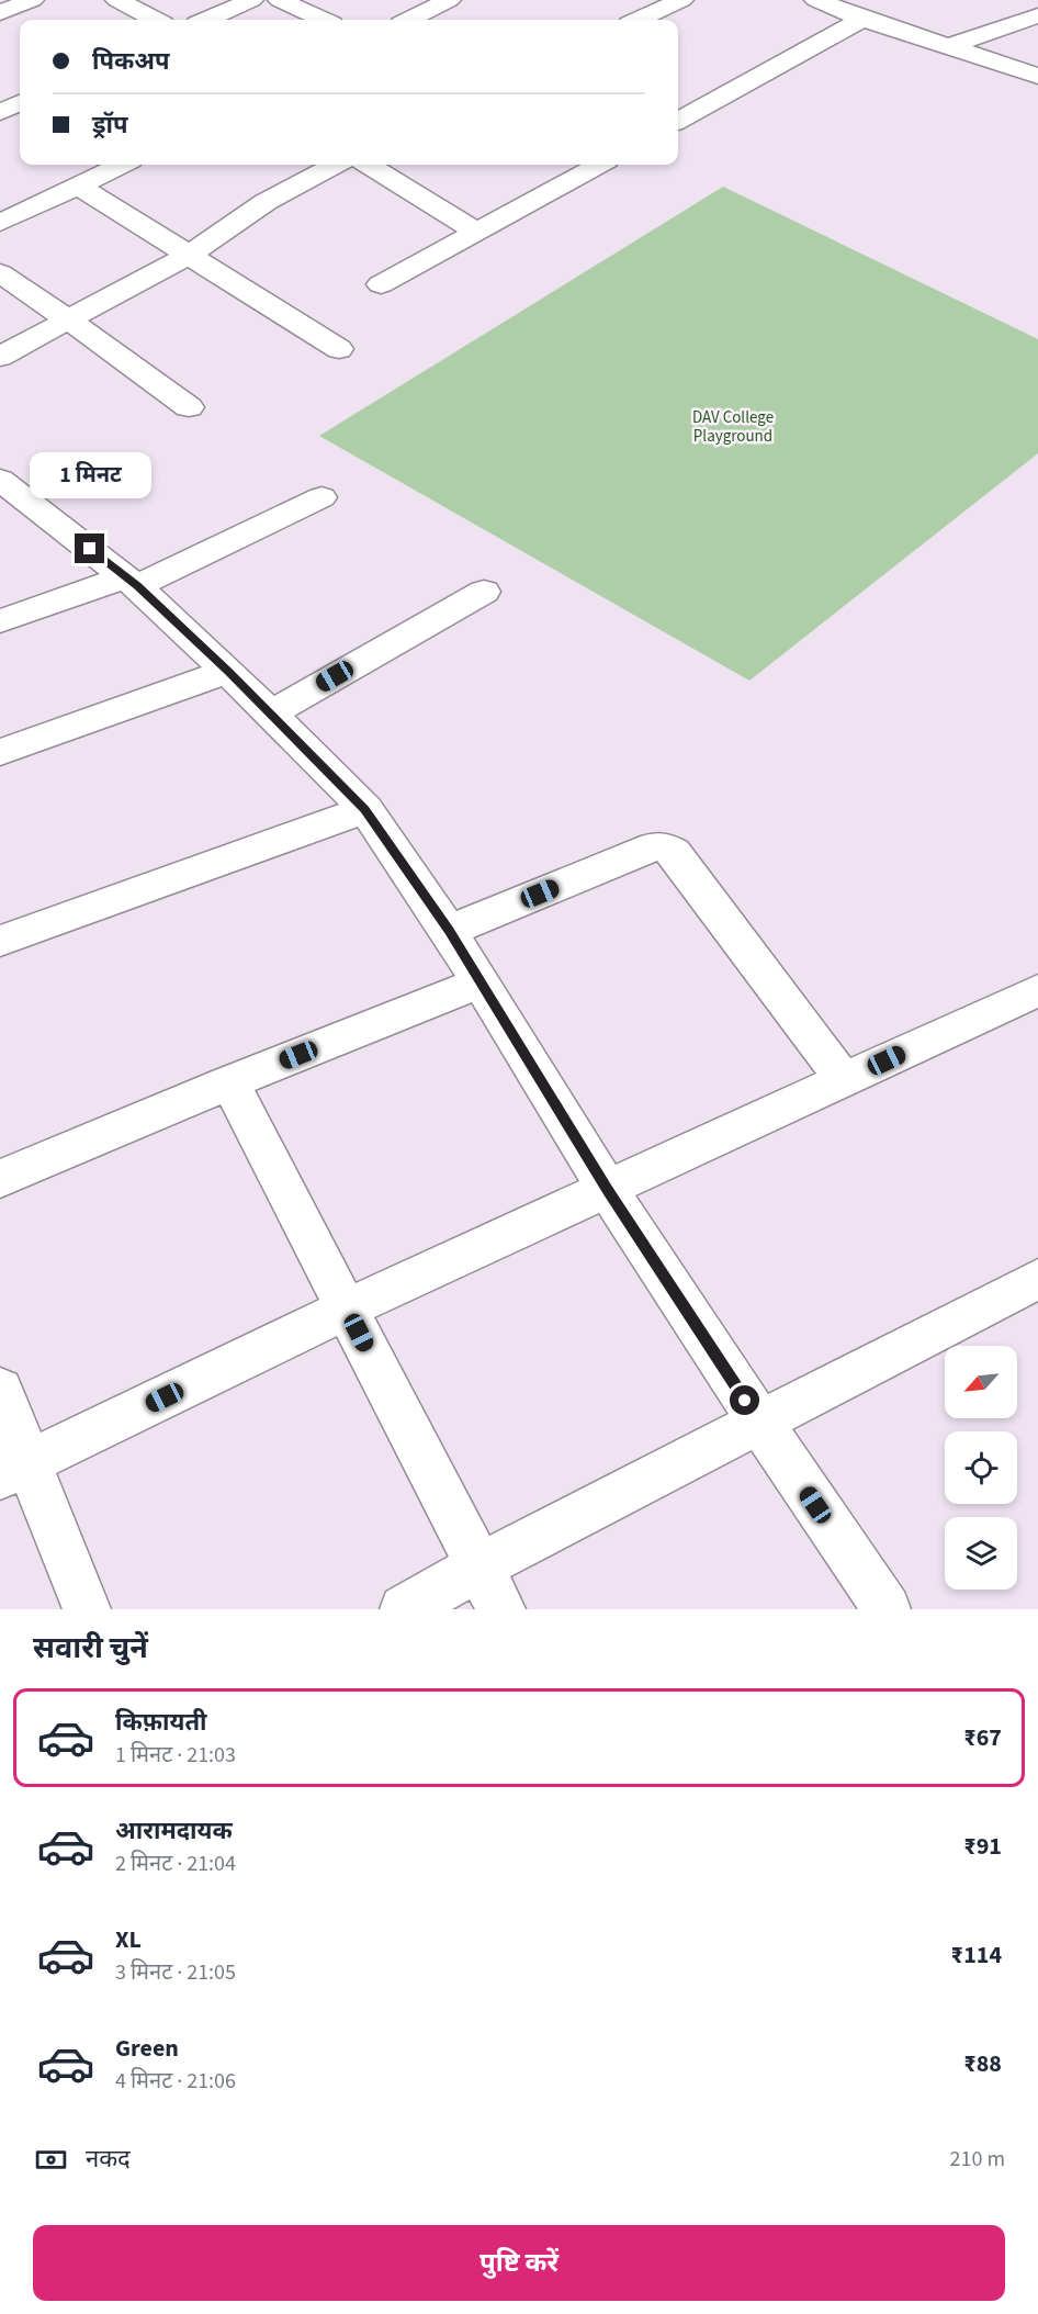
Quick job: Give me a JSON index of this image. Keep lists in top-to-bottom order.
{
  "parks": ["DAV College Playground"],
  "north": "bottom left",
  "page": {
    "banner": ["पिकअप", "ड्रॉप"],
    "bubble": "1 मिनट",
    "heading": "सवारी चुनें",
    "list": [
      {
        "name": "किफ़ायती",
        "note": "1 मिनट · 21:03",
        "value": "₹67"
      },
      {
        "name": "आरामदायक",
        "note": "2 मिनट · 21:04",
        "value": "₹91"
      },
      {
        "name": "XL",
        "note": "3 मिनट · 21:05",
        "value": "₹114"
      },
      {
        "name": "Green",
        "note": "4 मिनट · 21:06",
        "value": "₹88"
      }
    ],
    "pay": ["नकद", "210 m"],
    "buttons": "पुष्टि करें"
  }
}
